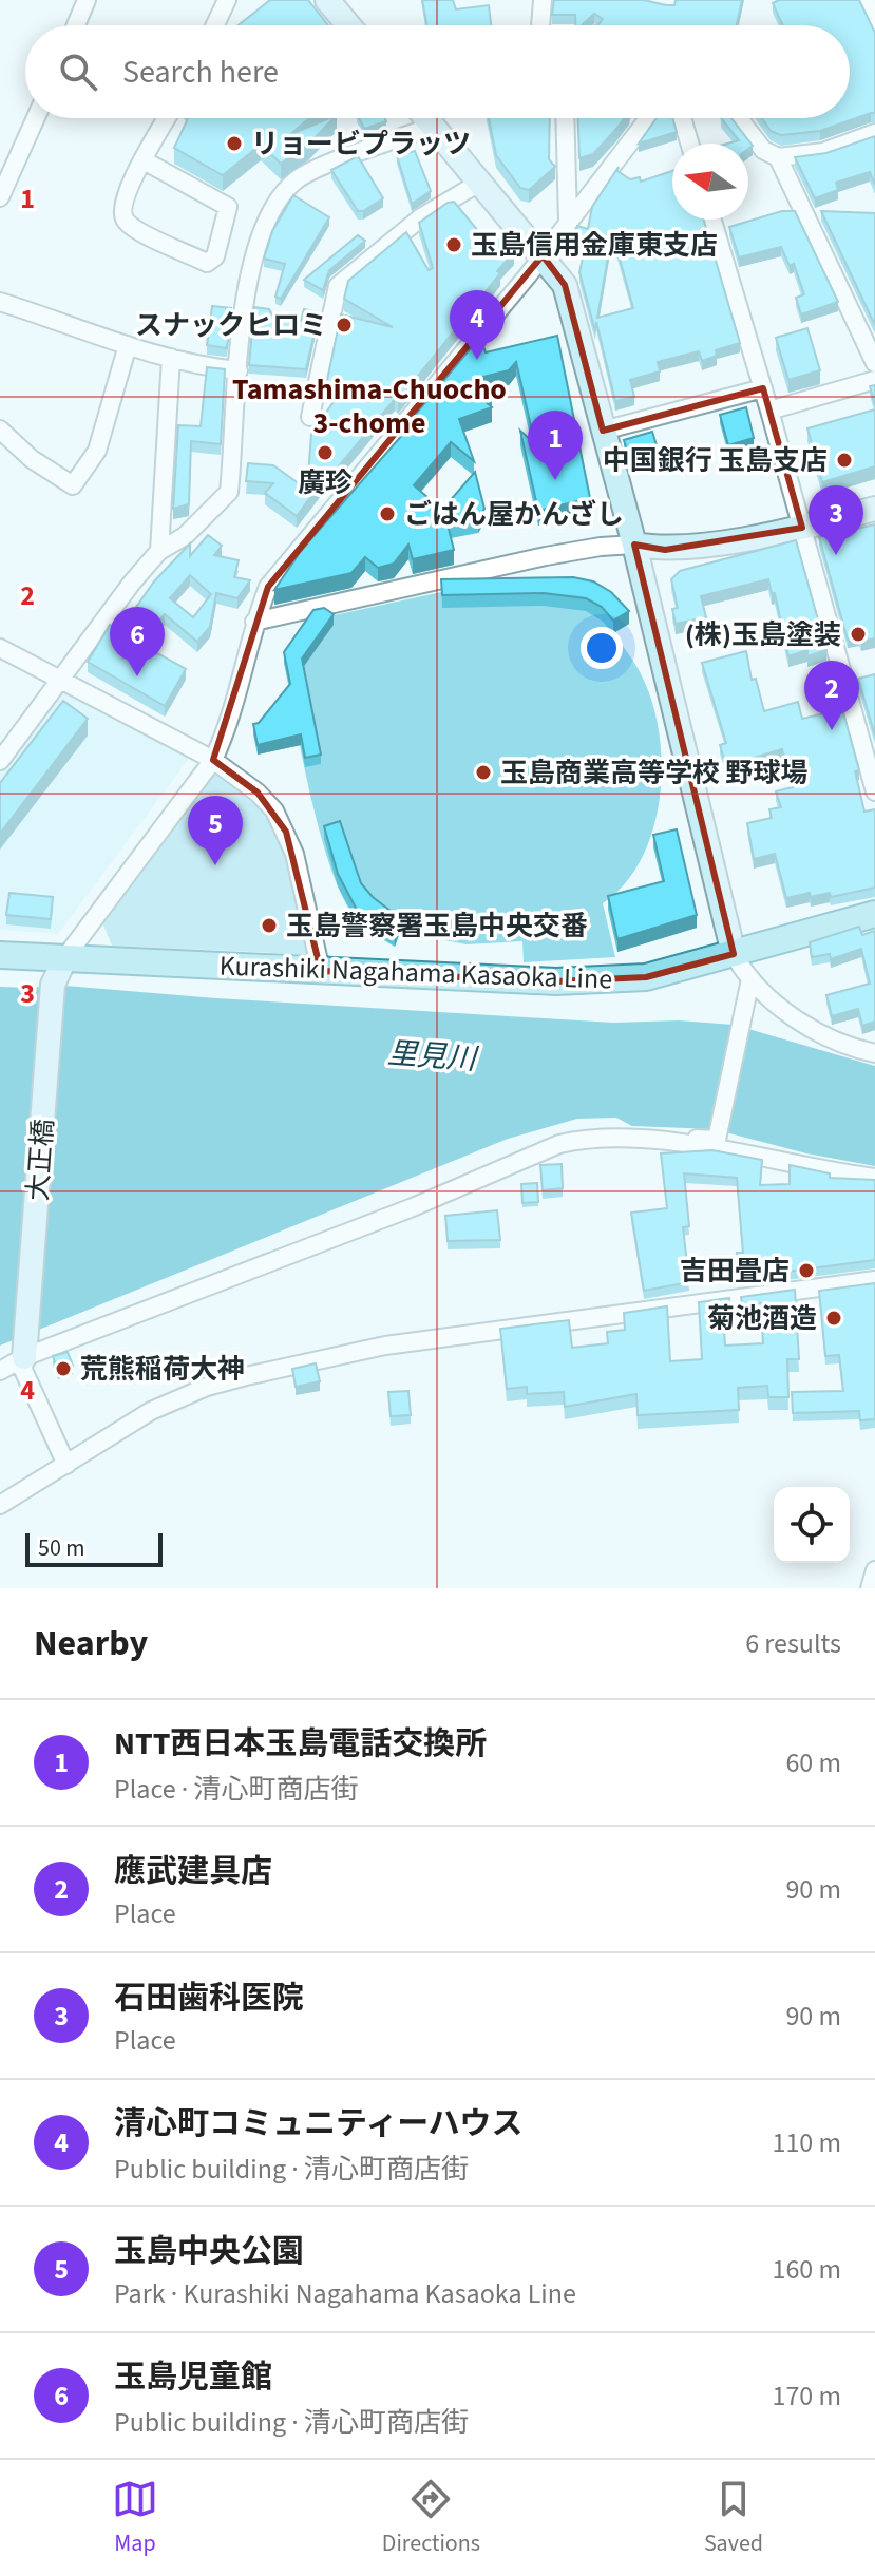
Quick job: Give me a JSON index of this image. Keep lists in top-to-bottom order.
{
  "streets": {
    "main road": ["Kurashiki Nagahama Kasaoka Line"],
    "street": ["大正橋"]
  },
  "crossings": [
    ["Kurashiki Nagahama Kasaoka Line", "大正橋"]
  ],
  "districts": ["Tamashima-Chuocho 3-chome"],
  "water": ["里見川"],
  "places": [
    "リョービプラッツ",
    "玉島信用金庫東支店",
    "スナックヒロミ",
    "廣珍",
    "中国銀行 玉島支店",
    "ごはん屋かんざし",
    "(株)玉島塗装",
    "玉島商業高等学校 野球場",
    "玉島警察署玉島中央交番",
    "吉田畳店",
    "菊池酒造",
    "荒熊稲荷大神"
  ],
  "scale_bar": "50 m",
  "north": "left",
  "page": {
    "search": "Search here",
    "pins": [
      "4",
      "1",
      "3",
      "6",
      "2",
      "5"
    ],
    "scale": "50 m",
    "heading": ["Nearby", "6 results"],
    "list": [
      {
        "mark": "1",
        "name": "NTT西日本玉島電話交換所",
        "note": "Place · 清心町商店街",
        "value": "60 m"
      },
      {
        "mark": "2",
        "name": "應武建具店",
        "note": "Place",
        "value": "90 m"
      },
      {
        "mark": "3",
        "name": "石田歯科医院",
        "note": "Place",
        "value": "90 m"
      },
      {
        "mark": "4",
        "name": "清心町コミュニティーハウス",
        "note": "Public building · 清心町商店街",
        "value": "110 m"
      },
      {
        "mark": "5",
        "name": "玉島中央公園",
        "note": "Park · Kurashiki Nagahama Kasaoka Line",
        "value": "160 m"
      },
      {
        "mark": "6",
        "name": "玉島児童館",
        "note": "Public building · 清心町商店街",
        "value": "170 m"
      }
    ],
    "nav": ["Map", "Directions", "Saved"]
  },
  "grid": {
    "rows": [
      "1",
      "2",
      "3",
      "4"
    ]
  }
}
